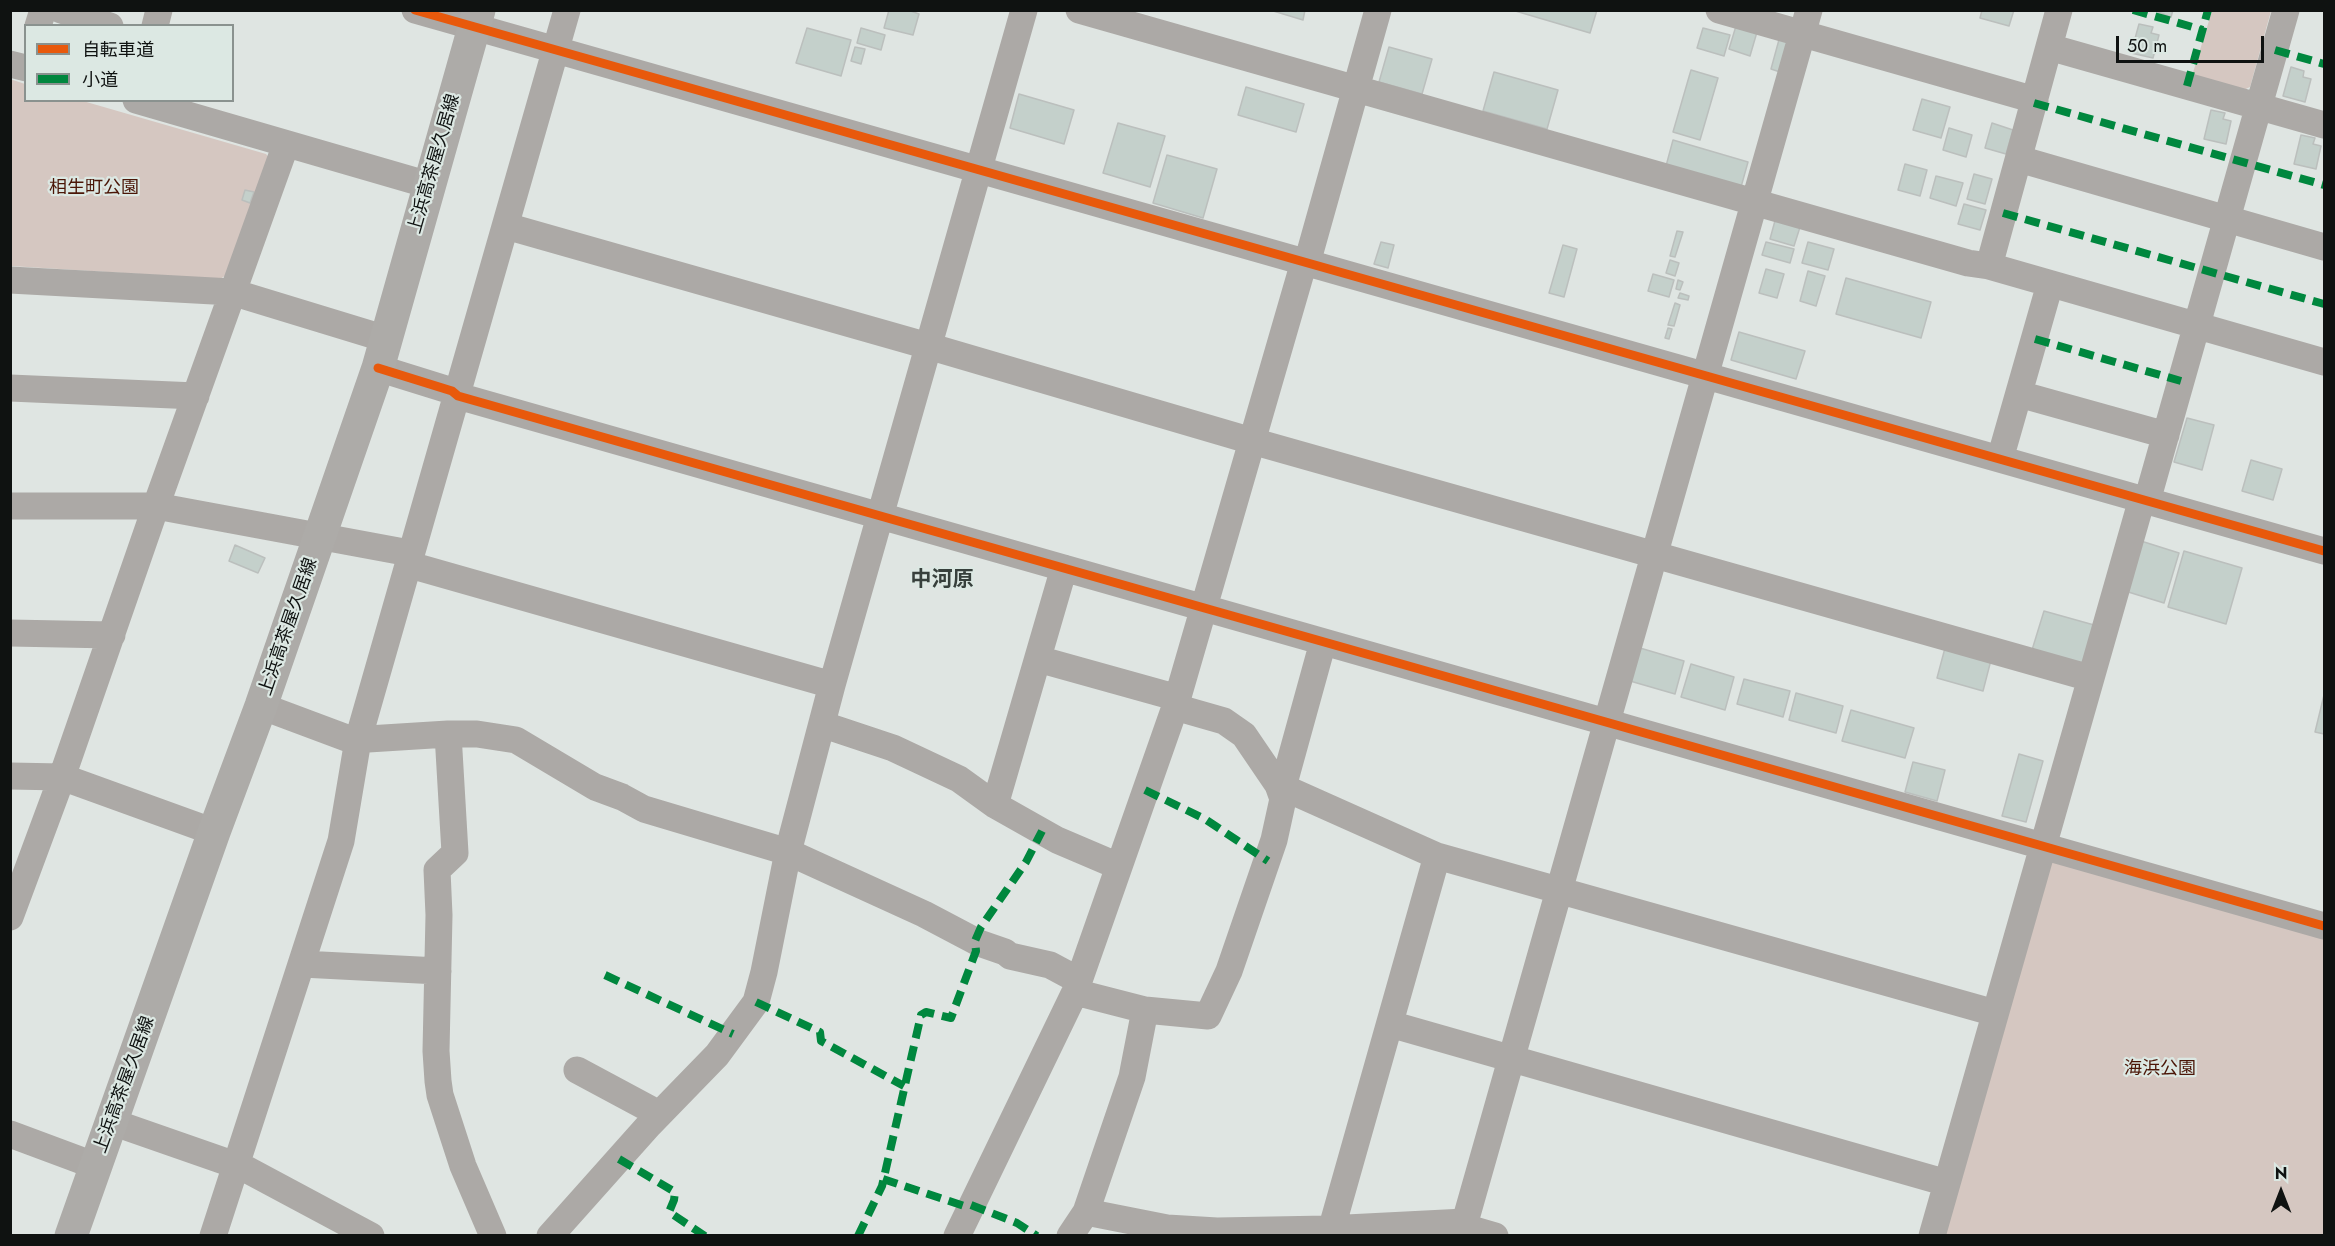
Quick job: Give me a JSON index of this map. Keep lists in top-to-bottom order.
{
  "streets": {
    "main road": ["上浜高茶屋久居線"]
  },
  "districts": ["中河原"],
  "parks": ["相生町公園", "海浜公園"],
  "legend": ["自転車道", "小道"],
  "scale_bar": "50 m",
  "north": "top"
}
